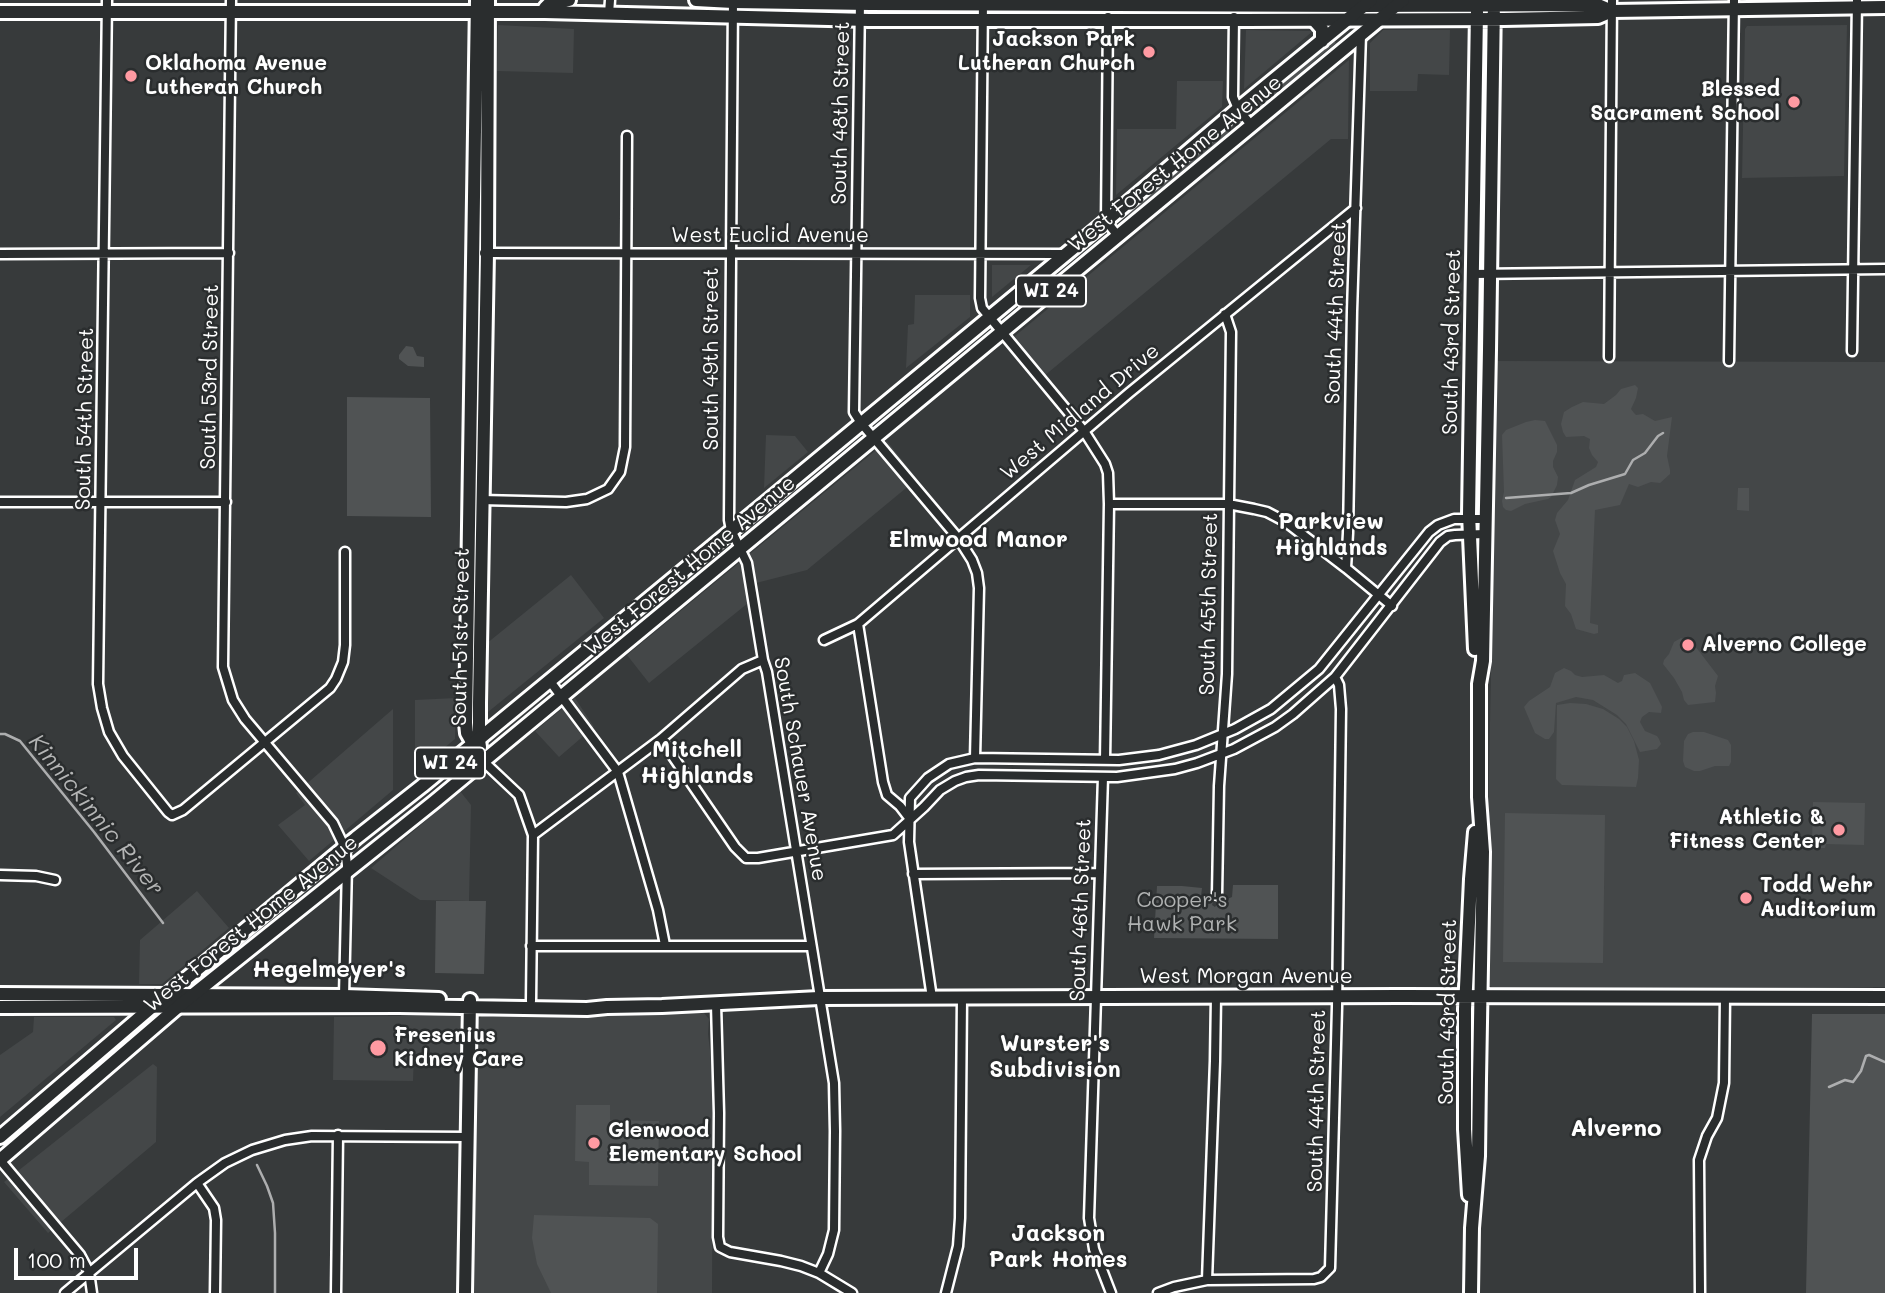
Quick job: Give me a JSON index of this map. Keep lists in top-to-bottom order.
{
  "streets": {
    "main road": [
      "West Forest Home Avenue",
      "WI 24",
      "South 43rd Street",
      "South 51st Street",
      "West Morgan Avenue"
    ],
    "street": [
      "South 48th Street",
      "West Euclid Avenue",
      "South 44th Street",
      "South 49th Street",
      "South 53rd Street",
      "West Midland Drive",
      "South 54th Street",
      "South 45th Street",
      "South Schauer Avenue",
      "South 46th Street"
    ]
  },
  "crossings": [
    ["South 48th Street", "West Forest Home Avenue"],
    ["South 48th Street", "West Euclid Avenue"],
    ["West Forest Home Avenue", "West Euclid Avenue"],
    ["West Forest Home Avenue", "South 44th Street"],
    ["West Forest Home Avenue", "South 49th Street"],
    ["West Forest Home Avenue", "South 53rd Street"],
    ["West Forest Home Avenue", "South 51st Street"],
    ["West Forest Home Avenue", "South Schauer Avenue"],
    ["West Forest Home Avenue", "West Morgan Avenue"],
    ["West Euclid Avenue", "South 49th Street"],
    ["West Euclid Avenue", "South 51st Street"],
    ["South 44th Street", "West Midland Drive"],
    ["South 44th Street", "West Morgan Avenue"],
    ["South 43rd Street", "West Morgan Avenue"],
    ["South 49th Street", "South Schauer Avenue"],
    ["South 53rd Street", "South 54th Street"],
    ["West Midland Drive", "South 45th Street"],
    ["South Schauer Avenue", "West Morgan Avenue"],
    ["South 46th Street", "West Morgan Avenue"]
  ],
  "districts": [
    "Parkview Highlands",
    "Elmwood Manor",
    "Mitchell Highlands",
    "Hegelmeyer's",
    "Wurster's Subdivision",
    "Alverno",
    "Jackson Park Homes"
  ],
  "water": ["Kinnickinnic River"],
  "parks": ["Cooper's Hawk Park"],
  "places": [
    "Jackson Park Lutheran Church",
    "Oklahoma Avenue Lutheran Church",
    "Blessed Sacrament School",
    "Alverno College",
    "Athletic & Fitness Center",
    "Todd Wehr Auditorium",
    "Fresenius Kidney Care",
    "Glenwood Elementary School"
  ],
  "scale_bar": "100 m"
}
